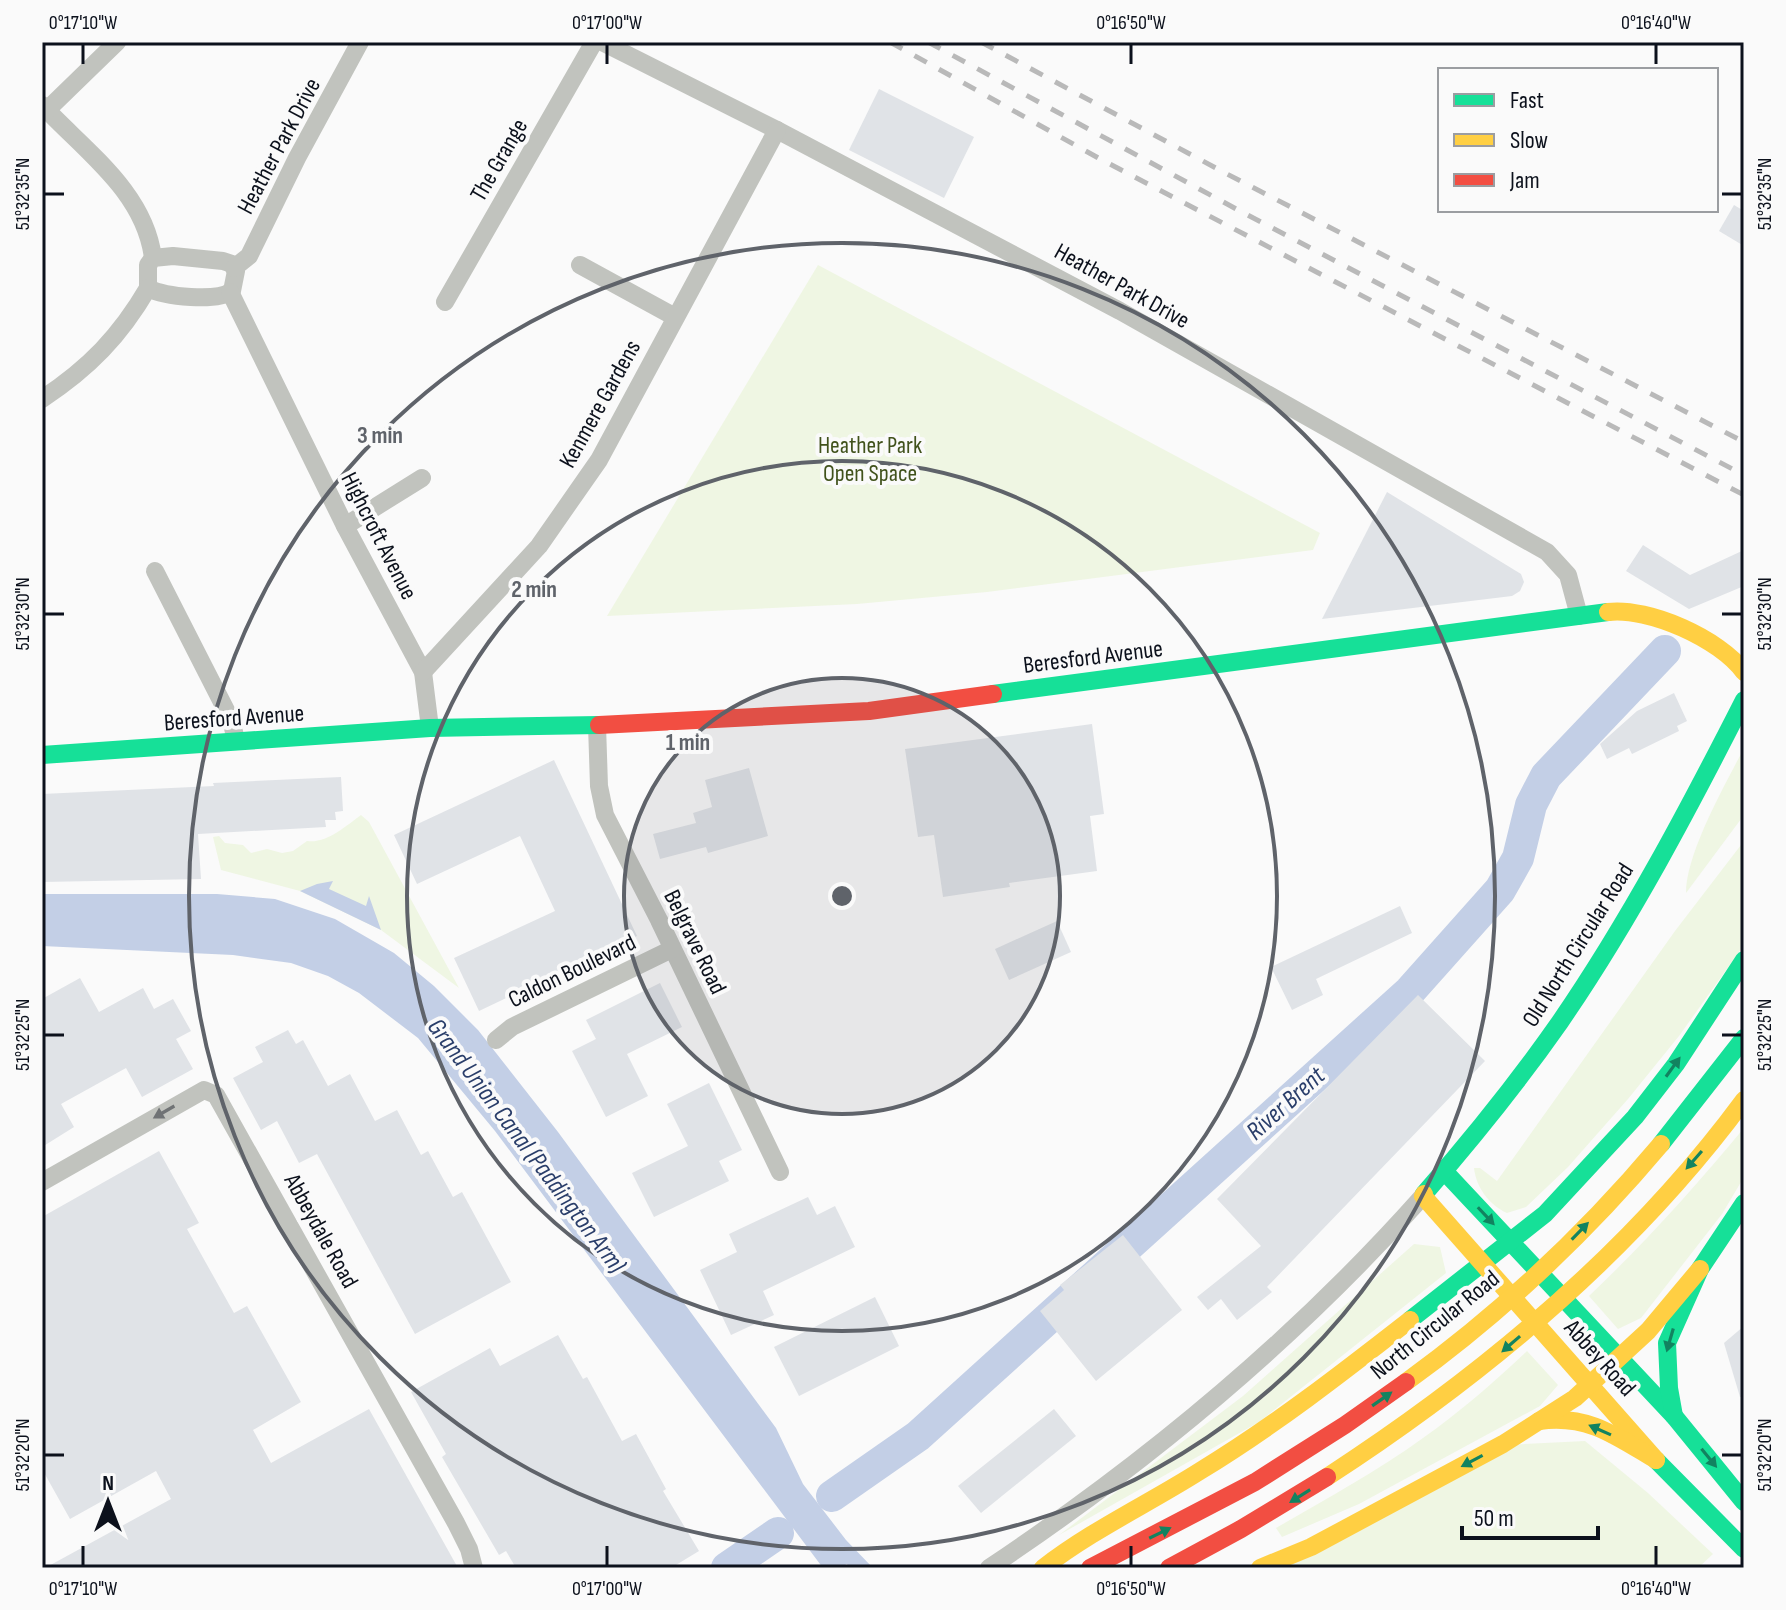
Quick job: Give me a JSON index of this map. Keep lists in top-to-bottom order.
{
  "streets": {
    "main road": [
      "Beresford Avenue",
      "Old North Circular Road",
      "North Circular Road",
      "Abbey Road"
    ],
    "street": [
      "Heather Park Drive",
      "The Grange",
      "Kenmere Gardens",
      "Highcroft Avenue",
      "Belgrave Road",
      "Caldon Boulevard",
      "Abbeydale Road"
    ]
  },
  "crossings": [
    ["Heather Park Drive", "Kenmere Gardens"],
    ["Heather Park Drive", "Beresford Avenue"],
    ["Kenmere Gardens", "Highcroft Avenue"],
    ["Beresford Avenue", "Belgrave Road"],
    ["Belgrave Road", "Caldon Boulevard"],
    ["Old North Circular Road", "Abbey Road"]
  ],
  "water": ["River Brent", "Grand Union Canal (Paddington Arm)"],
  "parks": ["Heather Park Open Space"],
  "legend": ["Fast", "Slow", "Jam"],
  "scale_bar": "50 m",
  "north": "top",
  "coordinates": [
    "0°17'10\"W",
    "0°17'00\"W",
    "0°16'50\"W",
    "0°16'40\"W",
    "51°32'35\"N",
    "51°32'30\"N",
    "51°32'25\"N",
    "51°32'20\"N"
  ],
  "rings": ["3 min", "2 min", "1 min"]
}
